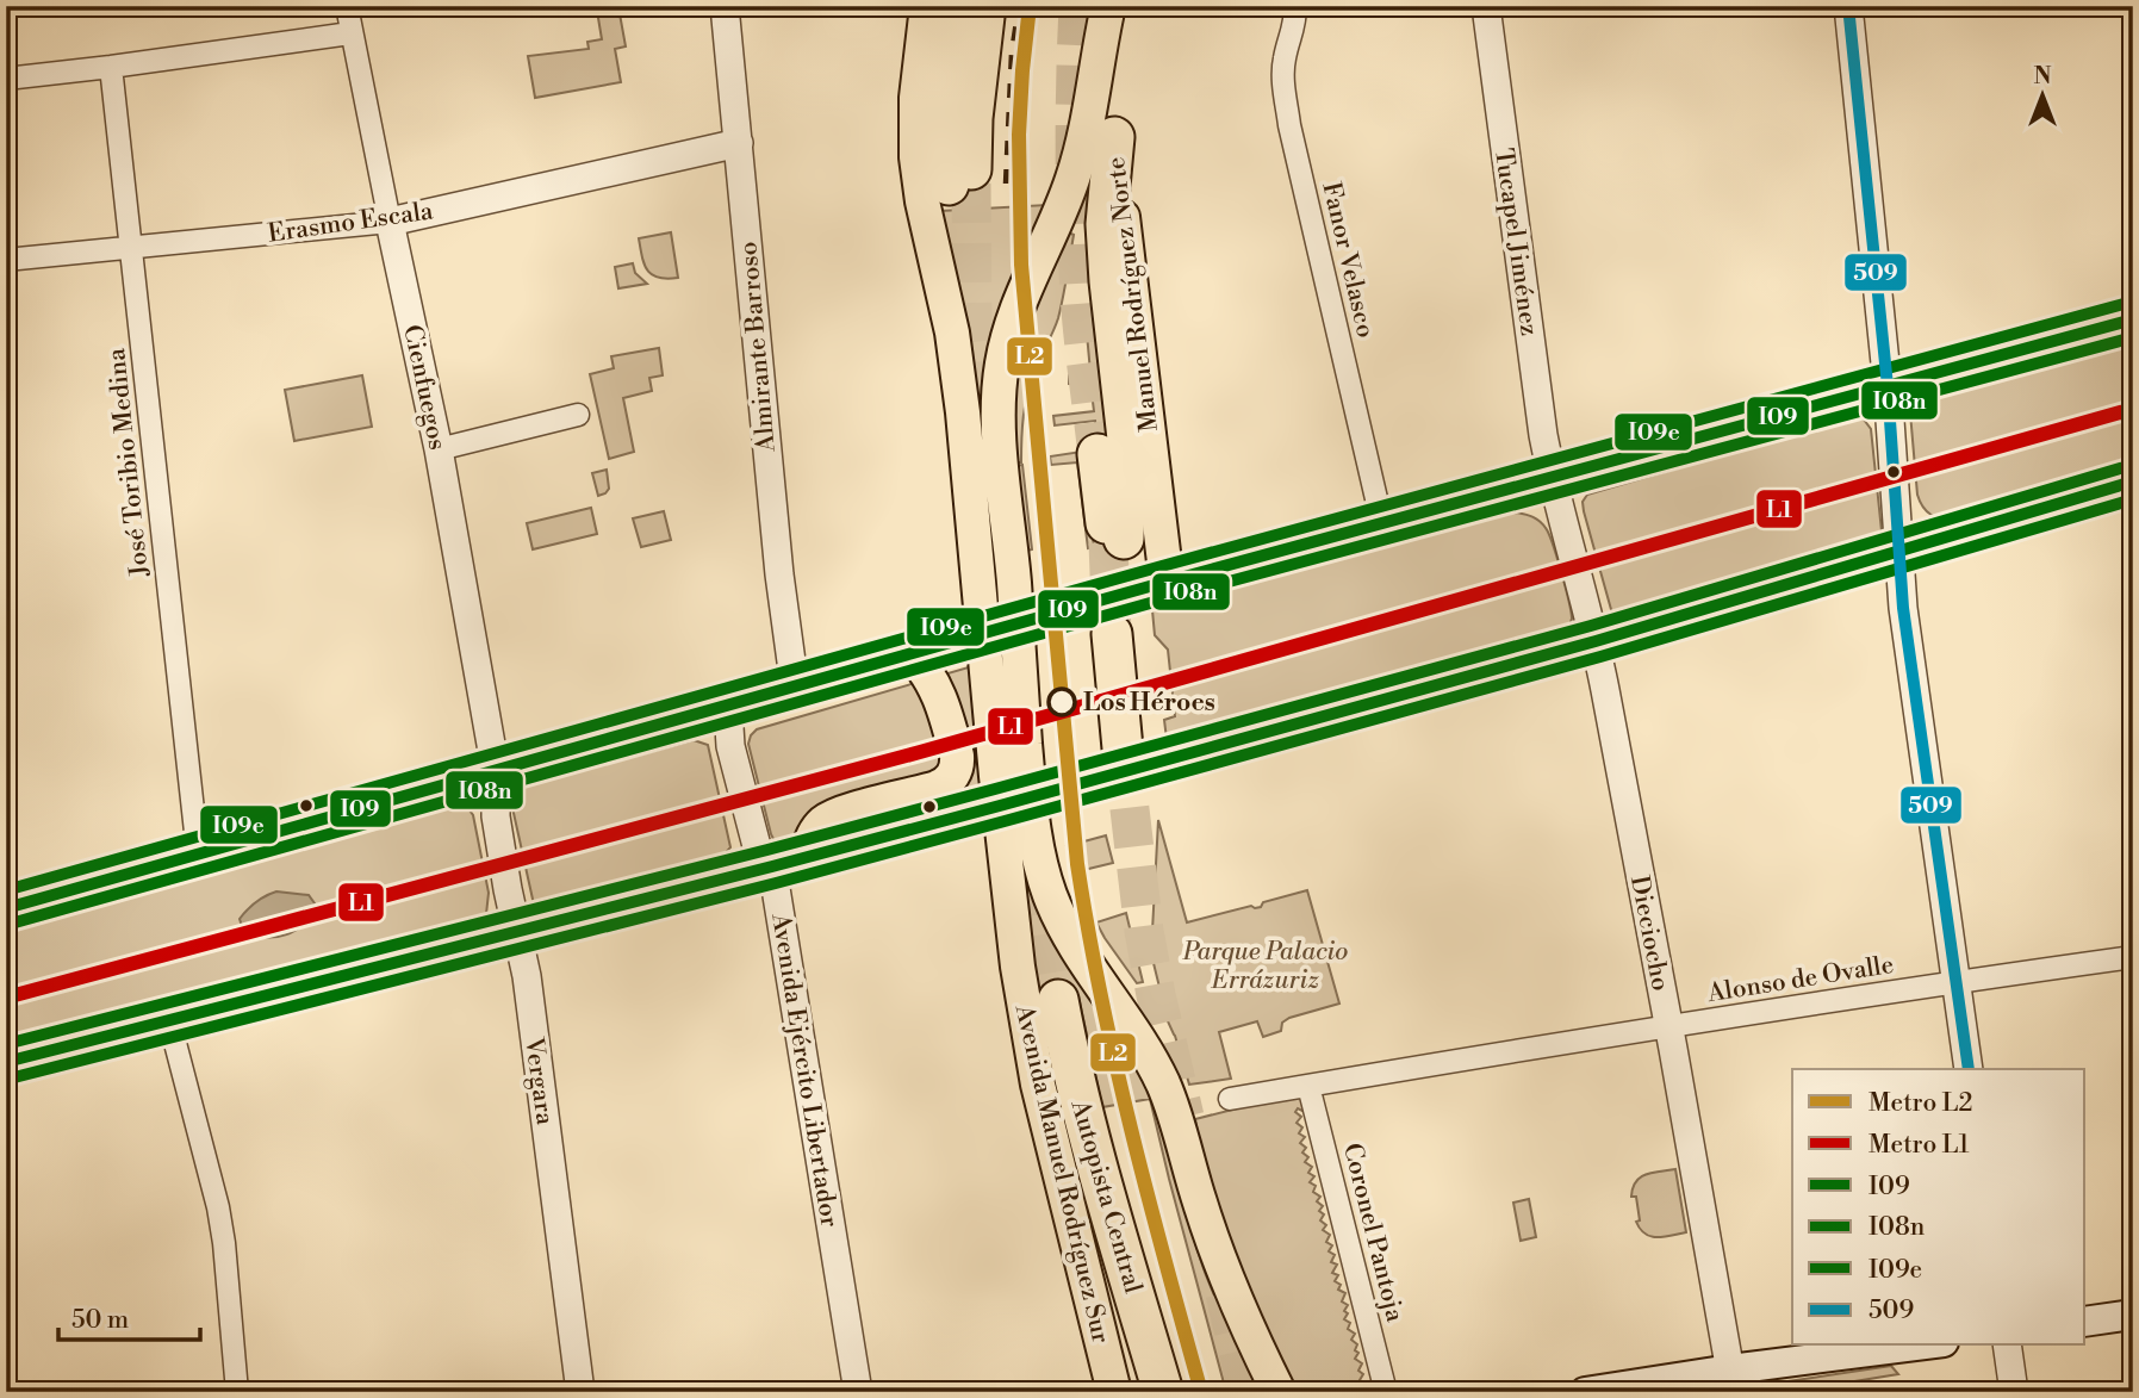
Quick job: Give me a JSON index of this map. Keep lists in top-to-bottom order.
{
  "streets": {
    "highway": ["Autopista Central"],
    "main road": ["Manuel Rodríguez Norte", "Avenida Manuel Rodríguez Sur"],
    "street": [
      "Erasmo Escala",
      "Tucapel Jiménez",
      "Fanor Velasco",
      "Almirante Barroso",
      "Cienfuegos",
      "José Toribio Medina",
      "Dieciocho",
      "Alonso de Ovalle",
      "Avenida Ejército Libertador",
      "Vergara",
      "Coronel Pantoja"
    ]
  },
  "crossings": [
    ["Erasmo Escala", "Almirante Barroso"],
    ["Erasmo Escala", "Cienfuegos"],
    ["Erasmo Escala", "José Toribio Medina"],
    ["Tucapel Jiménez", "Dieciocho"],
    ["Cienfuegos", "Vergara"],
    ["Dieciocho", "Alonso de Ovalle"],
    ["Alonso de Ovalle", "Coronel Pantoja"]
  ],
  "parks": ["Parque Palacio Errázuriz"],
  "places": ["Los Héroes"],
  "lines": [
    "metro line L2",
    "transit line 509",
    "transit line I09e",
    "transit line I09",
    "transit line I08n",
    "metro line L1"
  ],
  "legend": [
    "Metro L2",
    "Metro L1",
    "I09",
    "I08n",
    "I09e",
    "509"
  ],
  "scale_bar": "50 m",
  "north": "top"
}
